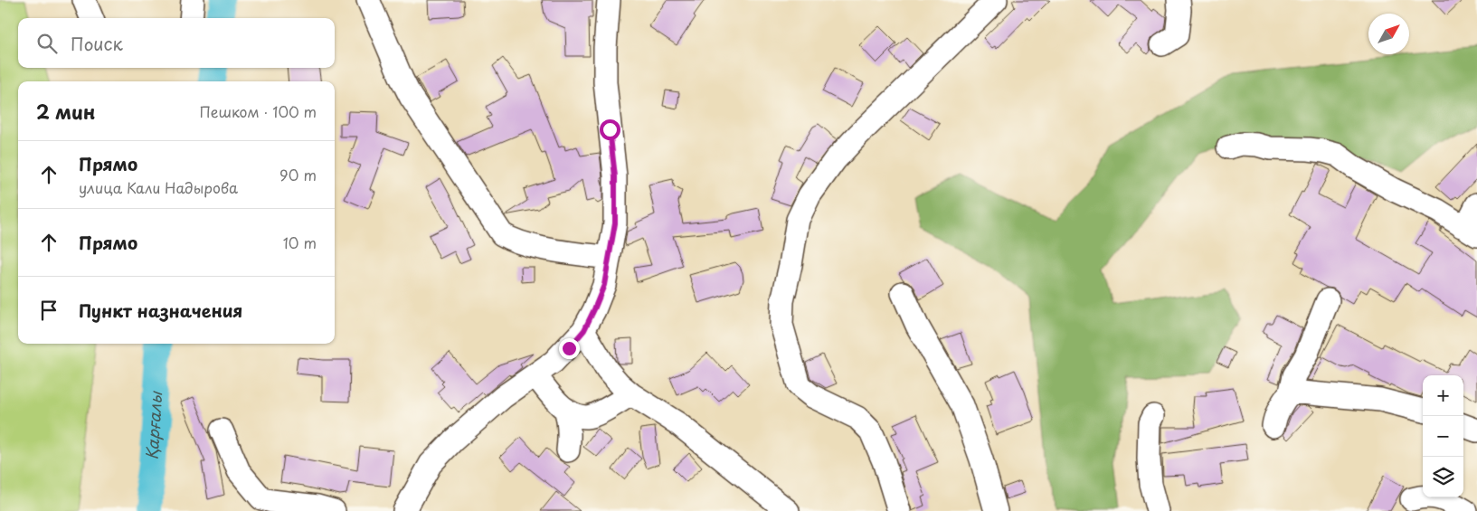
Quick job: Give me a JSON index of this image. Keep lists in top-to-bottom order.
{
  "water": ["Қарғалы"],
  "north": "top right",
  "page": {
    "search": "Поиск",
    "heading": ["2 мин", "Пешком · 100 m"],
    "list": [
      ["Прямо", "улица Кали Надырова", "90 m"],
      ["Прямо", "10 m"],
      "Пункт назначения"
    ],
    "map_buttons": ["+", "−"]
  }
}
